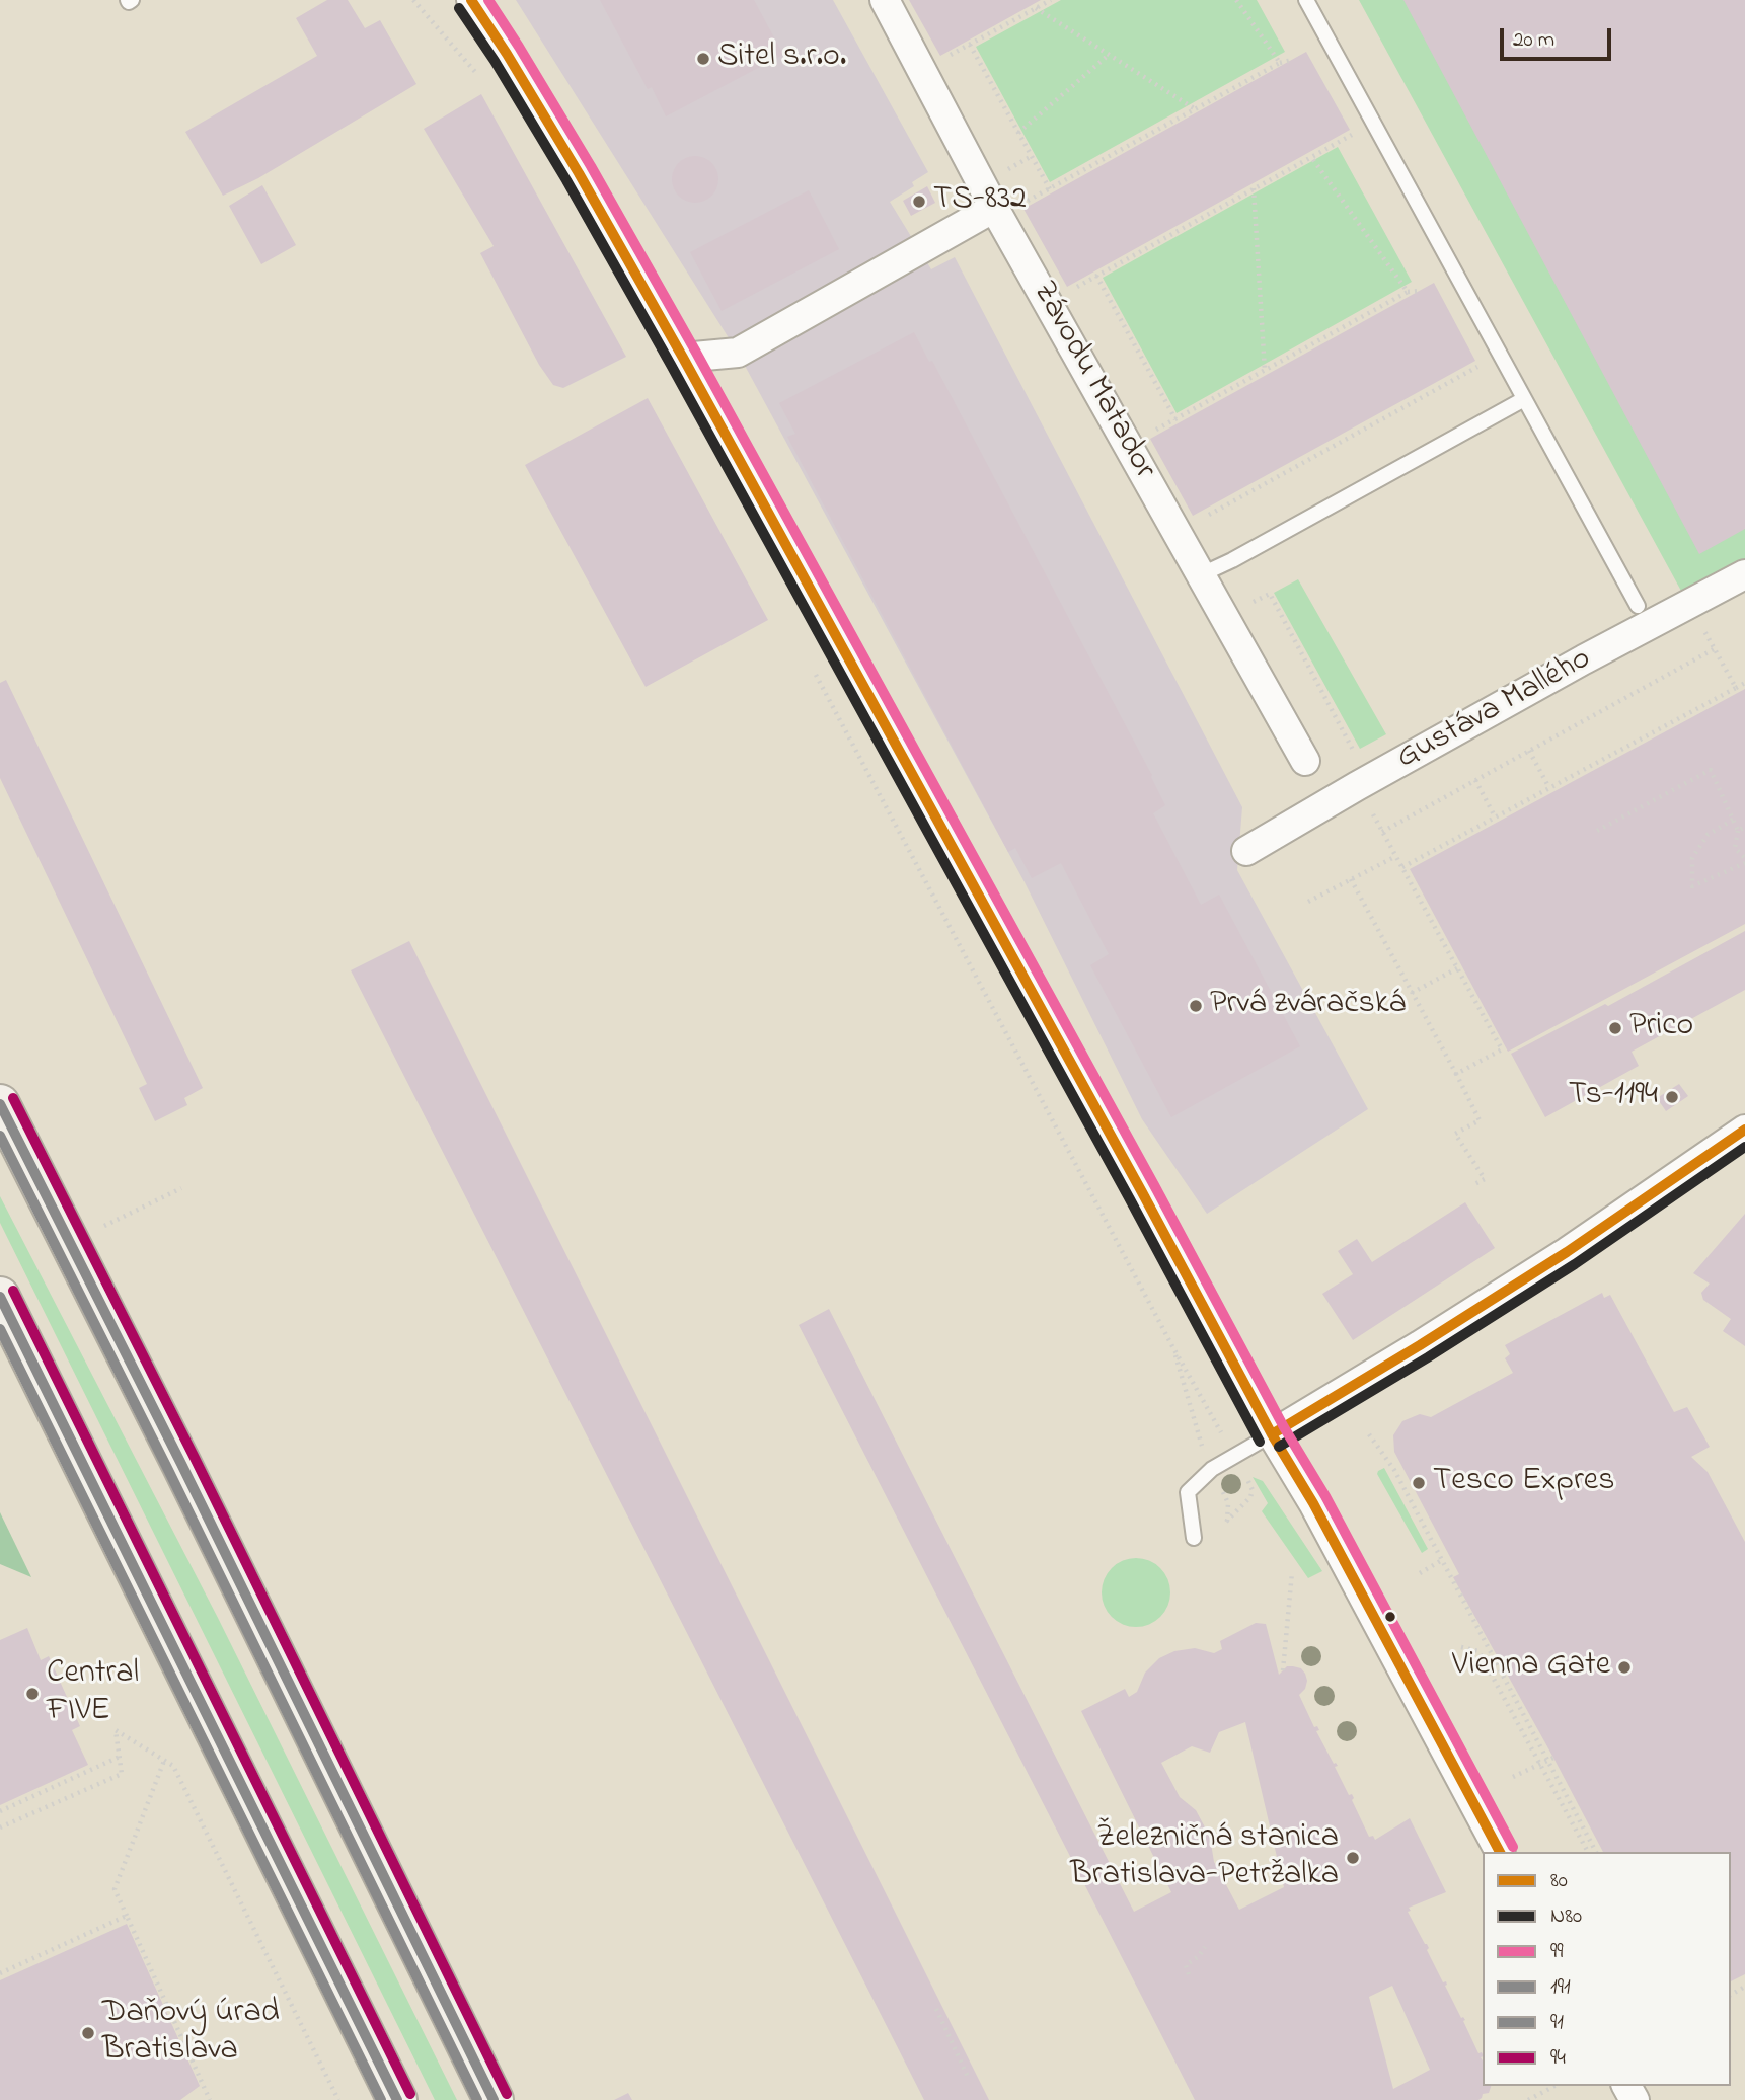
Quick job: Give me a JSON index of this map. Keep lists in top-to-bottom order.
{
  "streets": {
    "street": ["Závodu Matador", "Gustáva Mallého"]
  },
  "places": [
    "Sitel s.r.o.",
    "TS-832",
    "Prvá zváračská",
    "Prico",
    "Ts-1194",
    "Tesco Expres",
    "Vienna Gate",
    "Central FIVE",
    "Železničná stanica Bratislava-Petržalka",
    "Daňový úrad Bratislava"
  ],
  "lines": [
    "transit line 80",
    "transit line 99",
    "transit line N80",
    "transit line 94",
    "transit line 191",
    "transit line 91"
  ],
  "legend": [
    "80",
    "N80",
    "99",
    "191",
    "91",
    "94"
  ],
  "scale_bar": "20 m"
}
